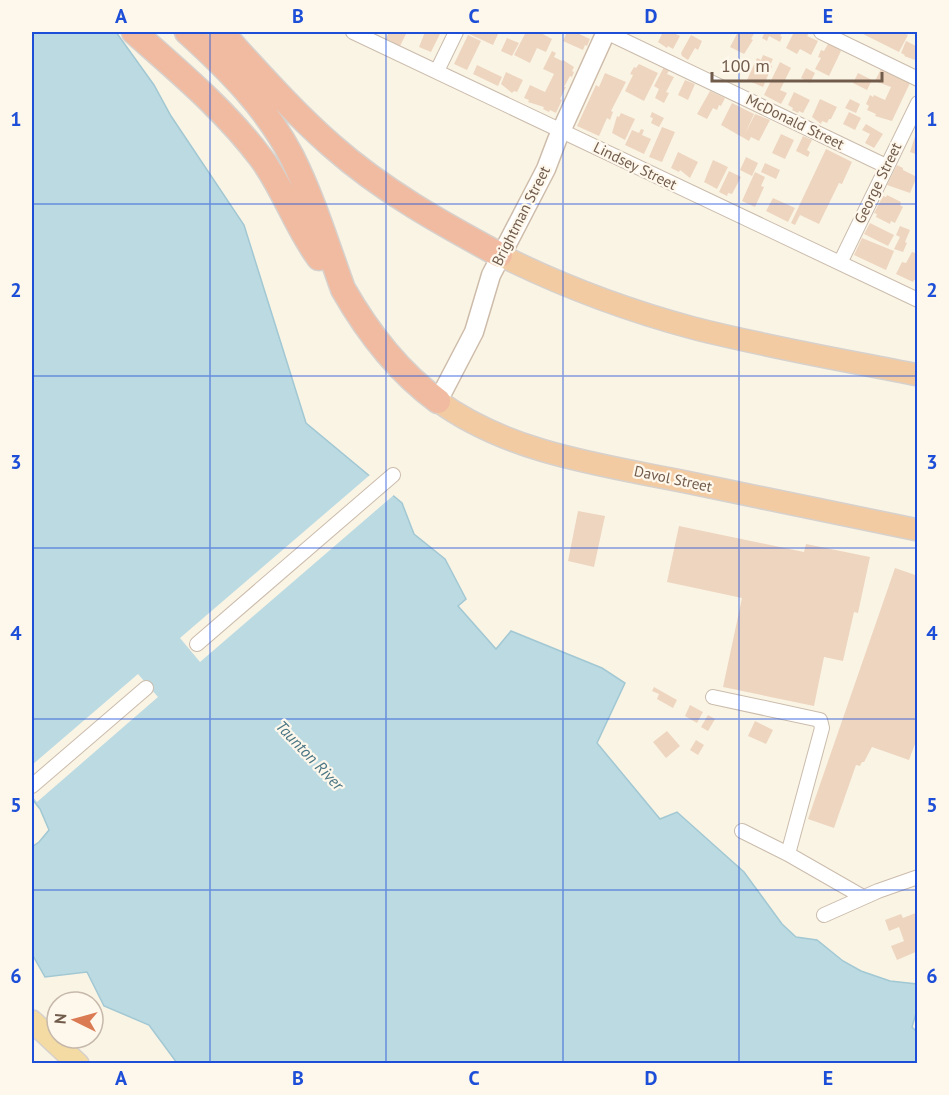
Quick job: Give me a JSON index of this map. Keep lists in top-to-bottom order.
{
  "streets": {
    "highway": ["Davol Street"],
    "main road": ["Brightman Street"],
    "street": ["McDonald Street", "Lindsey Street", "George Street"]
  },
  "crossings": [
    ["McDonald Street", "George Street"],
    ["McDonald Street", "Brightman Street"],
    ["Lindsey Street", "George Street"],
    ["Lindsey Street", "Brightman Street"],
    ["Brightman Street", "Davol Street"]
  ],
  "water": ["Taunton River"],
  "scale_bar": "100 m",
  "north": "left",
  "grid": {
    "columns": [
      "A",
      "B",
      "C",
      "D",
      "E"
    ],
    "rows": [
      "1",
      "2",
      "3",
      "4",
      "5",
      "6"
    ]
  }
}
